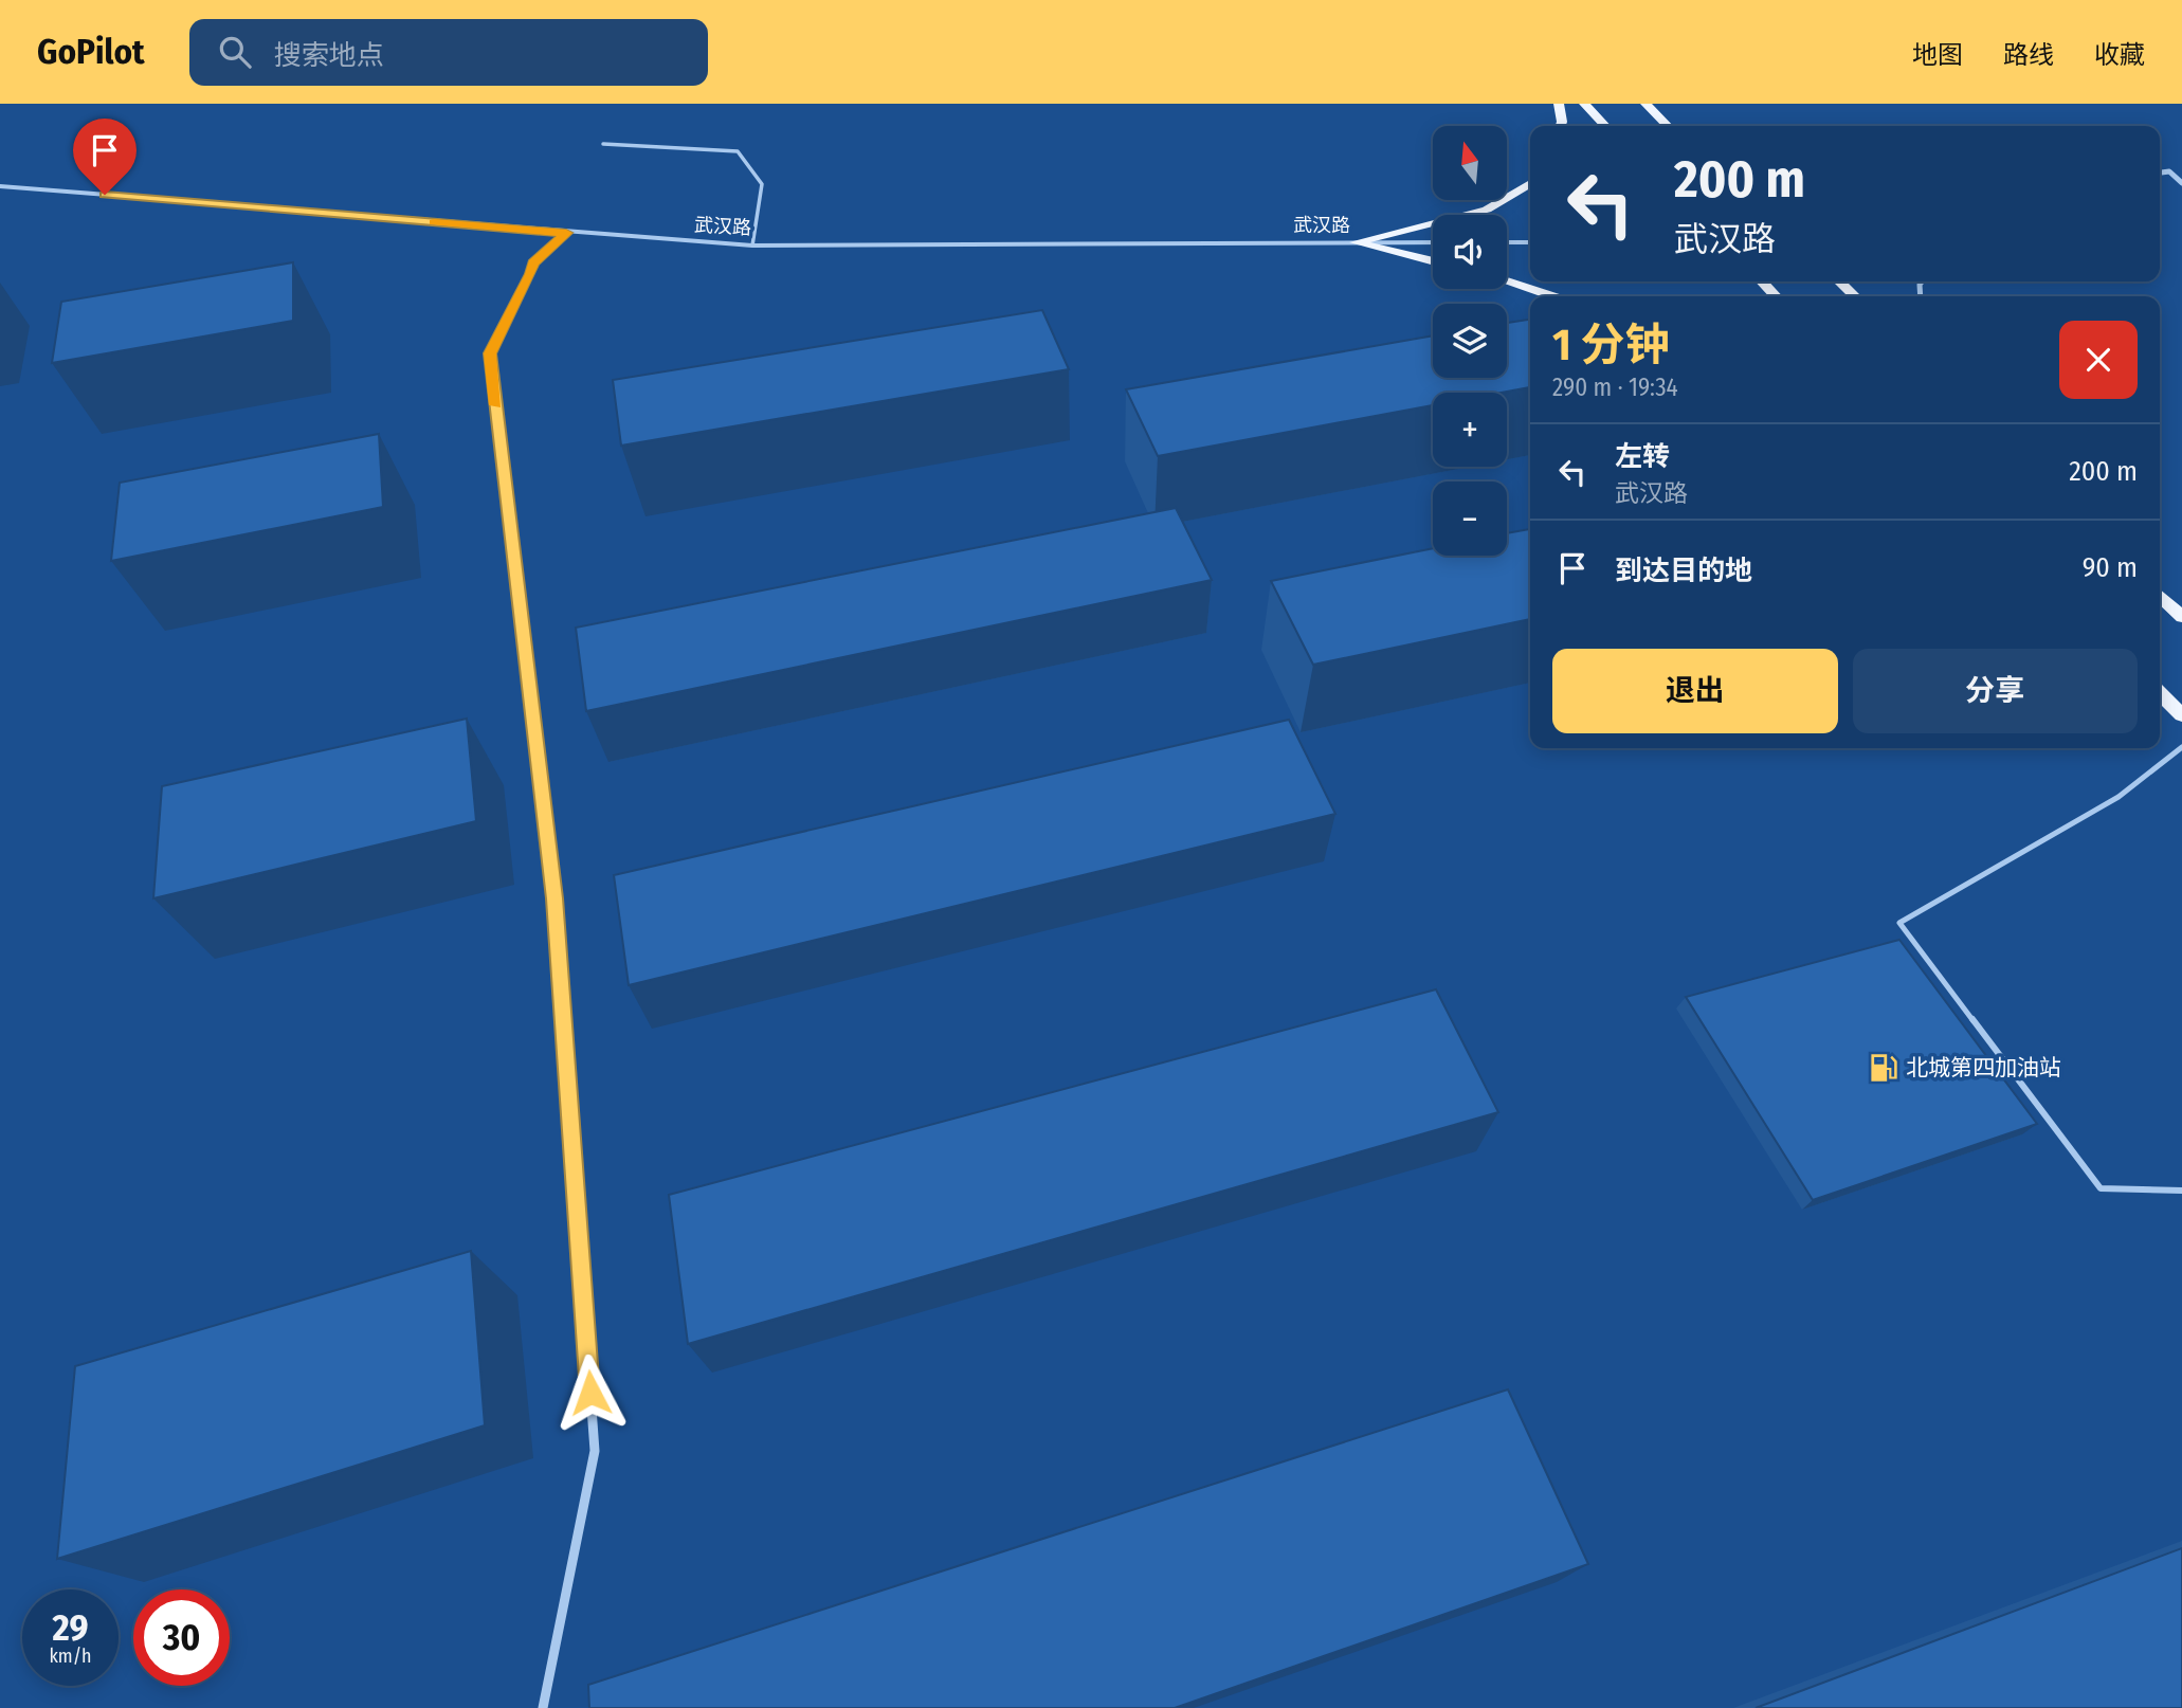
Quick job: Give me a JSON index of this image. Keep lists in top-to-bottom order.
{
  "streets": {
    "street": ["武汉路"]
  },
  "places": {
    "fuel station": ["北城第四加油站"]
  },
  "north": "top",
  "page": {
    "header": "GoPilot",
    "search": "搜索地点",
    "nav": ["地图", "路线", "收藏"],
    "map_buttons": ["+", "−"],
    "turn": ["200 m", "武汉路"],
    "heading": ["1 分钟", "290 m · 19:34"],
    "list": [
      {
        "name": "左转",
        "note": "武汉路",
        "value": "200 m"
      },
      {
        "name": "到达目的地",
        "value": "90 m"
      }
    ],
    "buttons": ["退出", "分享"],
    "speed": "29 km/h",
    "limit": "30"
  }
}
